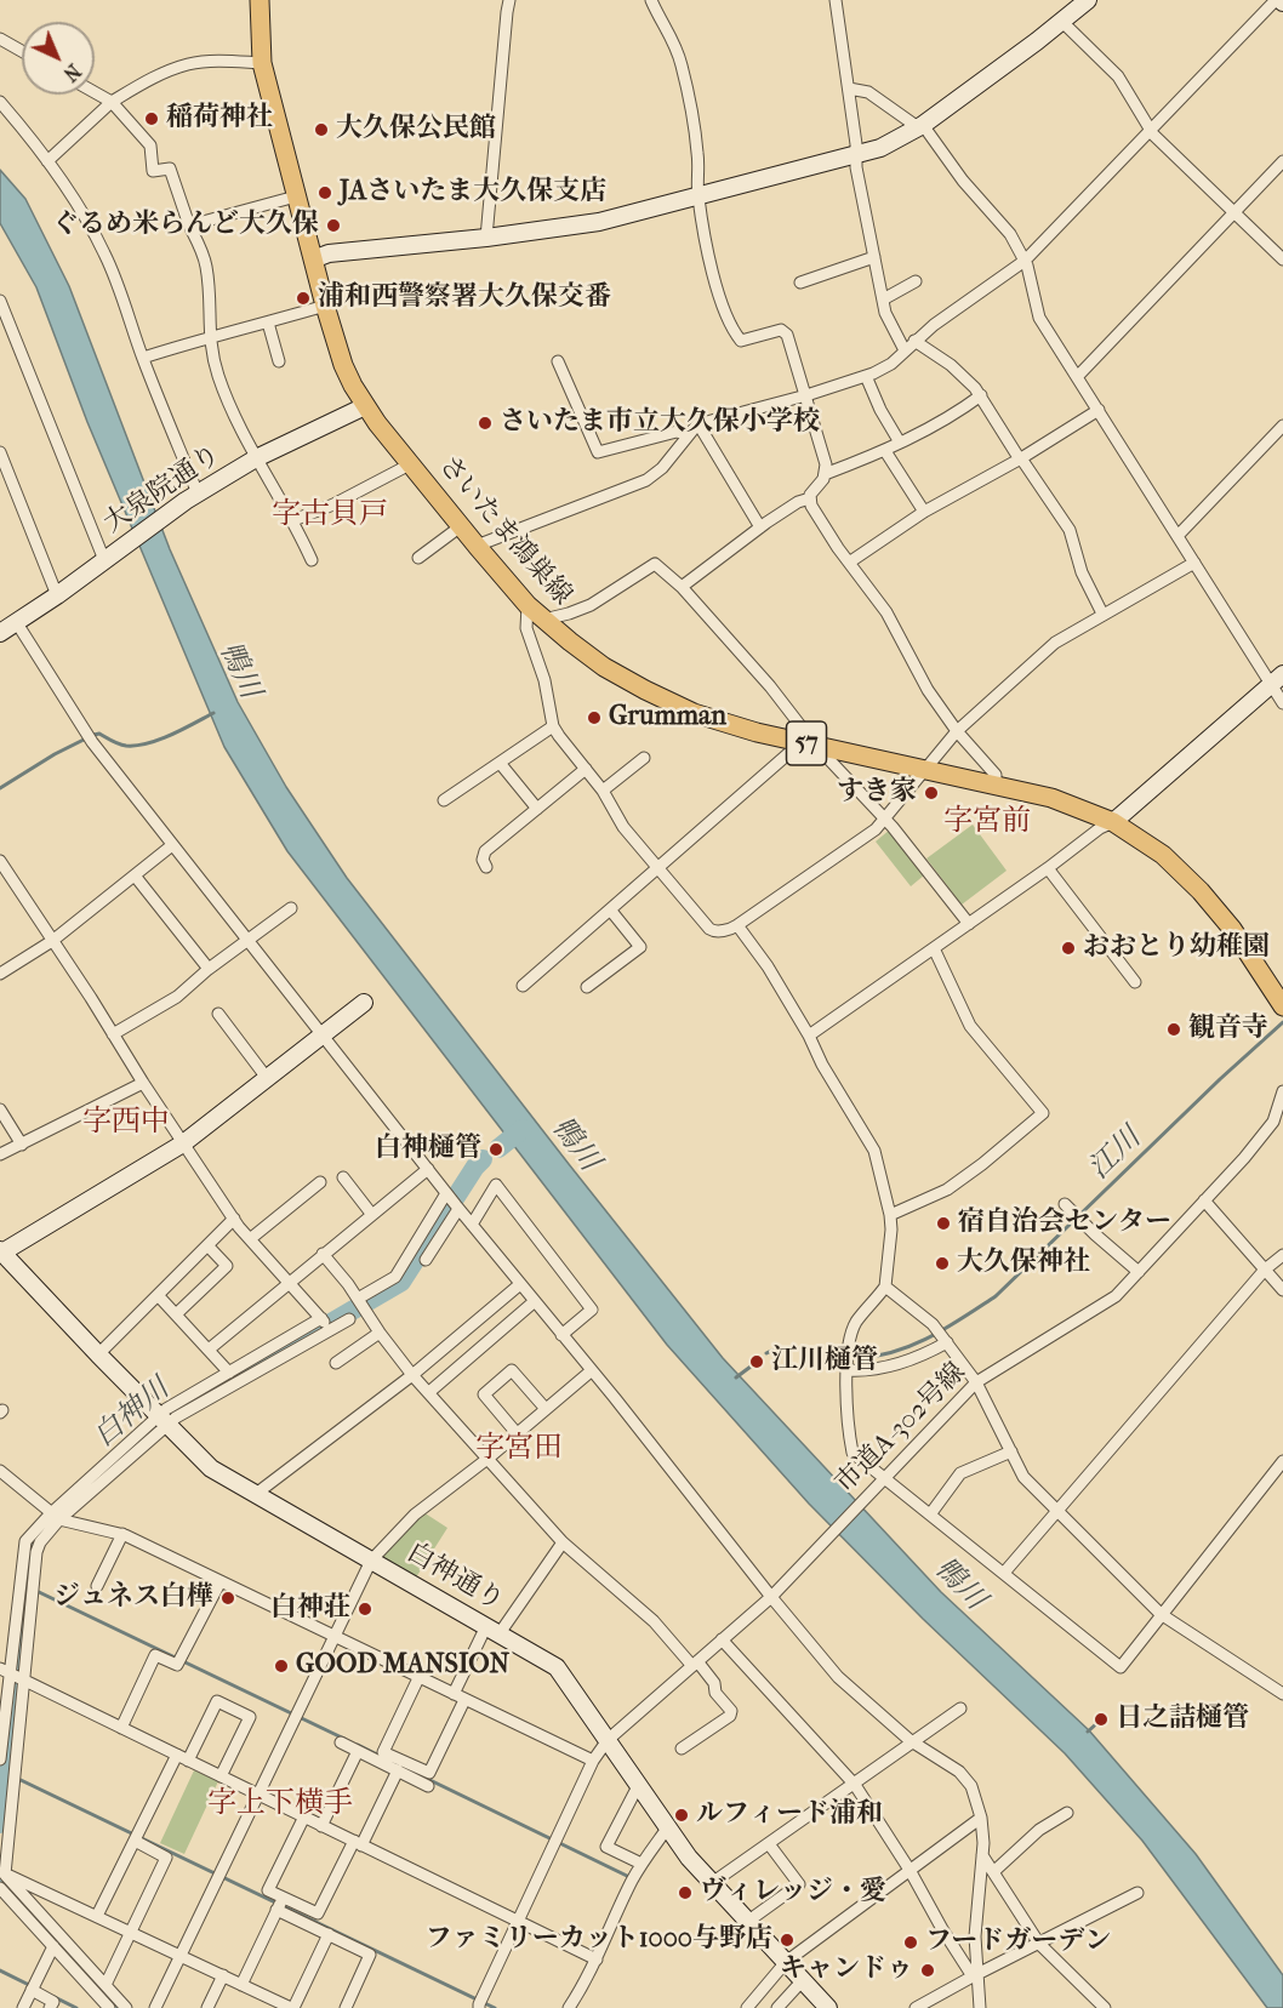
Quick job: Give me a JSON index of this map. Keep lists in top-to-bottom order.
{
  "streets": {
    "main road": ["さいたま鴻巣線", "57"],
    "street": ["大泉院通り", "市道A-302号線", "白神通り"]
  },
  "crossings": [
    ["大泉院通り", "さいたま鴻巣線"],
    ["市道A-302号線", "白神通り"]
  ],
  "districts": [
    "字古貝戸",
    "字宮前",
    "字西中",
    "字宮田",
    "字上下横手"
  ],
  "water": ["鴨川", "江川", "白神川"],
  "places": [
    "稲荷神社",
    "大久保公民館",
    "JAさいたま大久保支店",
    "ぐるめ米らんど大久保",
    "浦和西警察署大久保交番",
    "さいたま市立大久保小学校",
    "Grumman",
    "すき家",
    "おおとり幼稚園",
    "観音寺",
    "白神樋管",
    "宿自治会センター",
    "大久保神社",
    "江川樋管",
    "ジュネス白樺",
    "白神荘",
    "GOOD MANSION",
    "日之詰樋管",
    "ルフィード浦和",
    "ヴィレッジ・愛",
    "ファミリーカット1000与野店",
    "フードガーデン",
    "キャンドゥ"
  ],
  "north": "bottom right"
}
